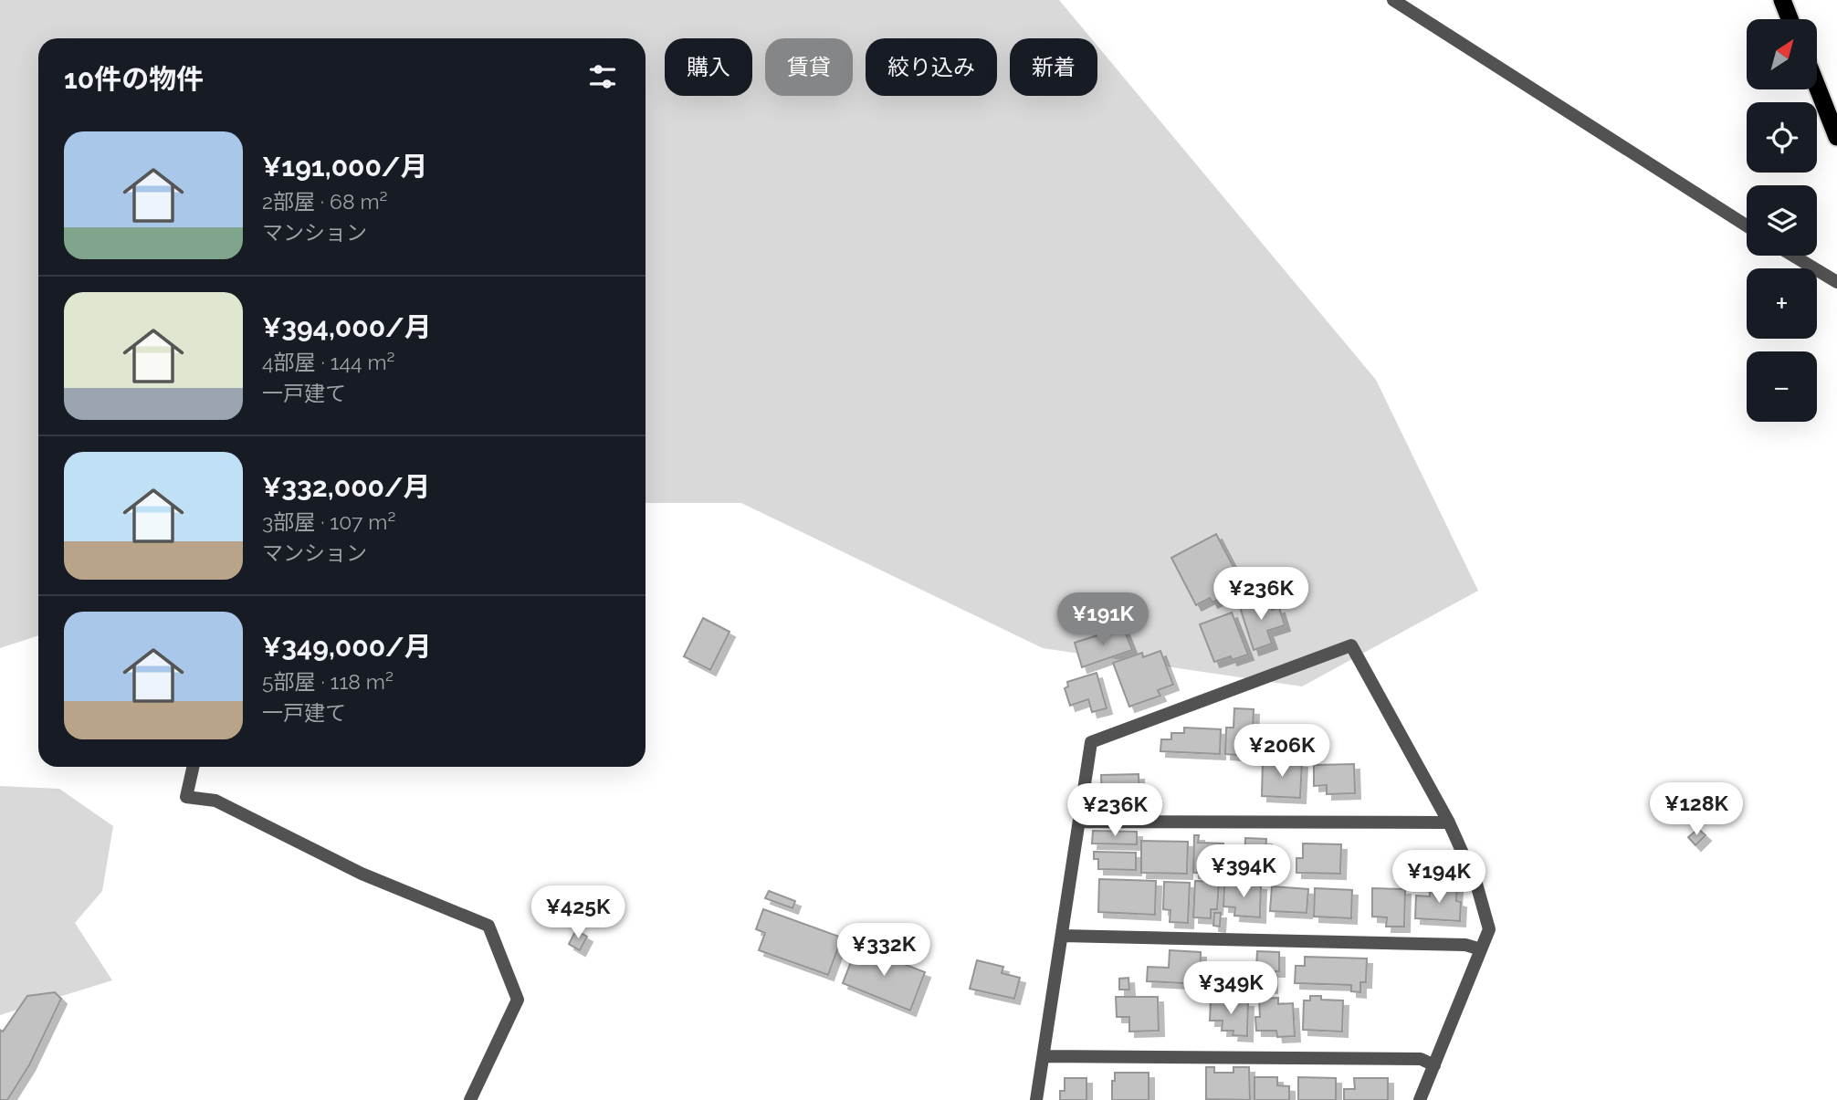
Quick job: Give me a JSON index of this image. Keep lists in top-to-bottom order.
{
  "north": "top right",
  "page": {
    "map_buttons": ["+", "−"],
    "chip": [
      "購入",
      "賃貸",
      "絞り込み",
      "新着"
    ],
    "heading": "10件の物件",
    "list": [
      {
        "name": "¥191,000/月",
        "note": "2部屋 · 68 m² · マンション"
      },
      {
        "name": "¥394,000/月",
        "note": "4部屋 · 144 m² · 一戸建て"
      },
      {
        "name": "¥332,000/月",
        "note": "3部屋 · 107 m² · マンション"
      },
      {
        "name": "¥349,000/月",
        "note": "5部屋 · 118 m² · 一戸建て"
      }
    ],
    "price": [
      "¥236K",
      "¥191K",
      "¥206K",
      "¥128K",
      "¥236K",
      "¥394K",
      "¥194K",
      "¥425K",
      "¥332K",
      "¥349K"
    ]
  }
}
